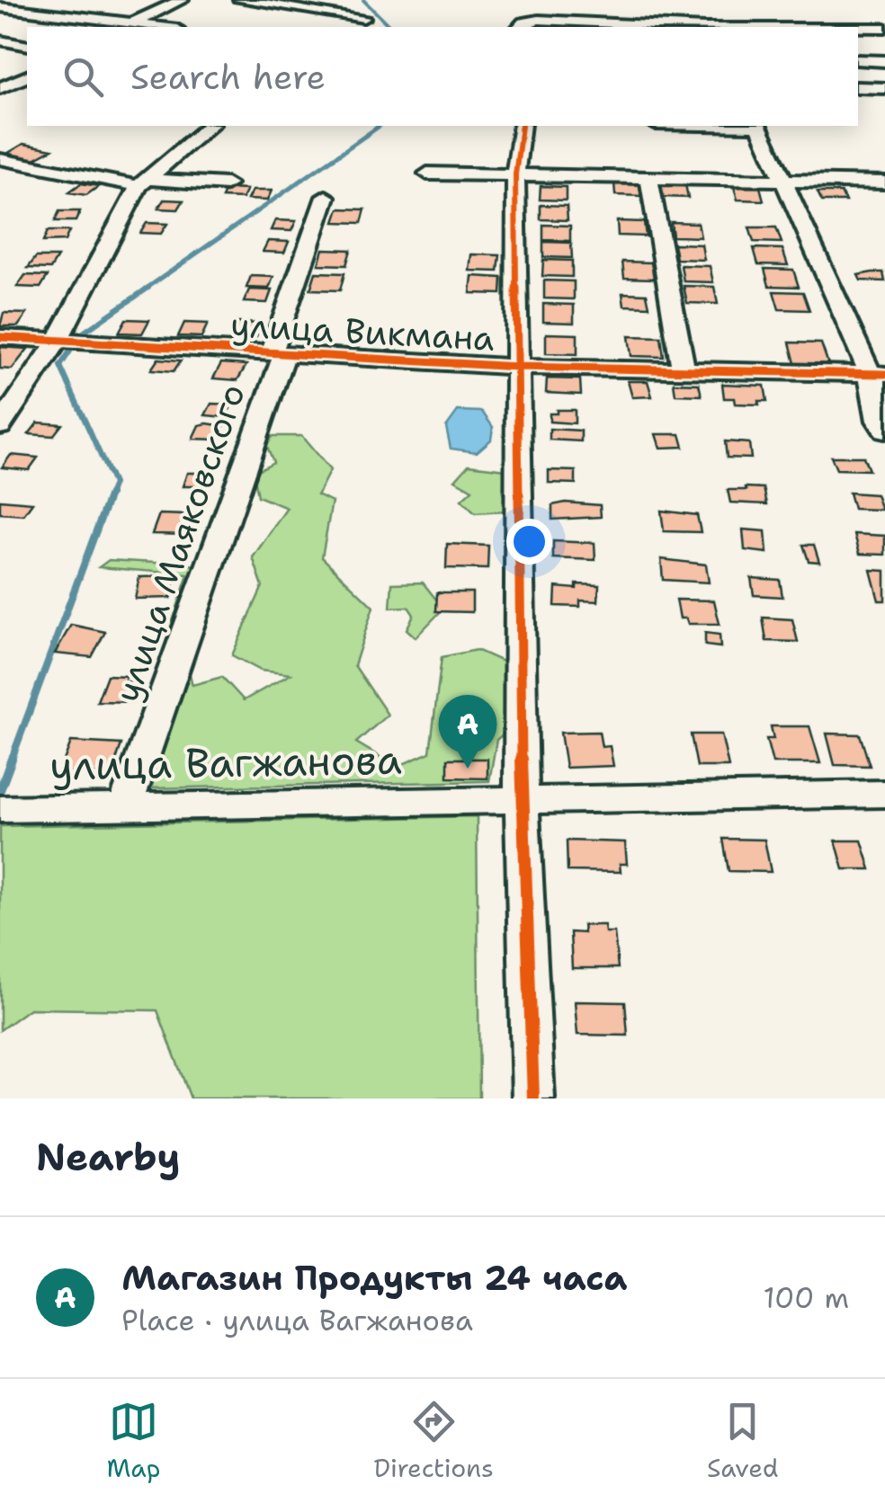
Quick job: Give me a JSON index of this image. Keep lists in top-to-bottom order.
{
  "streets": {
    "street": ["улица Викмана", "улица Маяковского", "улица Вагжанова"]
  },
  "crossings": [
    ["улица Викмана", "улица Маяковского"],
    ["улица Маяковского", "улица Вагжанова"]
  ],
  "page": {
    "search": "Search here",
    "pins": "A",
    "heading": "Nearby",
    "list": [
      {
        "mark": "A",
        "name": "Магазин Продукты 24 часа",
        "note": "Place · улица Вагжанова",
        "value": "100 m"
      }
    ],
    "nav": ["Map", "Directions", "Saved"]
  }
}
